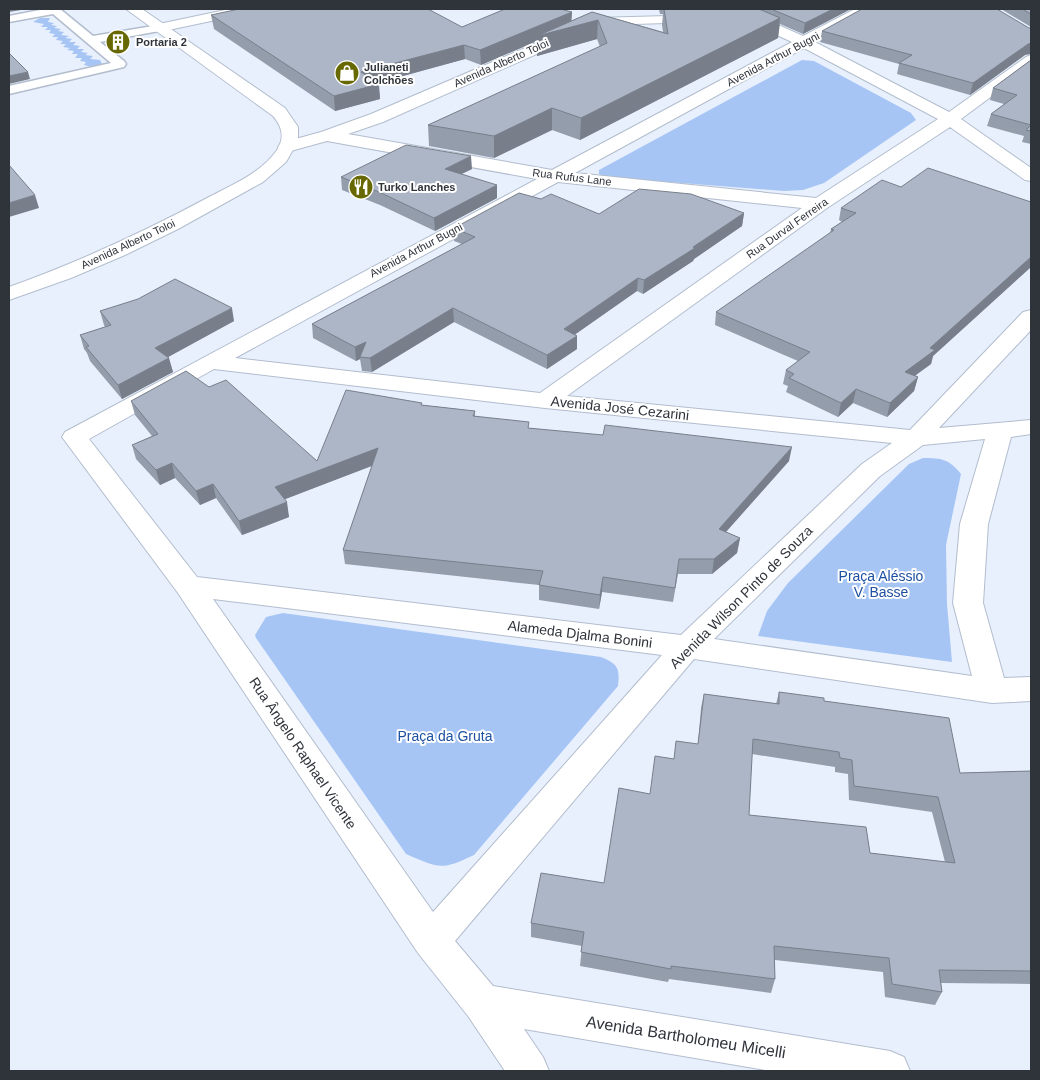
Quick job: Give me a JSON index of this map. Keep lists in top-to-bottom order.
{
  "streets": {
    "street": [
      "Avenida Arthur Bugni",
      "Avenida Alberto Toloi",
      "Rua Rufus Lane",
      "Rua Durval Ferreira",
      "Avenida José Cezarini",
      "Avenida Wilson Pinto de Souza",
      "Alameda Djalma Bonini",
      "Rua Ângelo Raphael Vicente",
      "Avenida Bartholomeu Micelli"
    ]
  },
  "crossings": [
    ["Avenida Arthur Bugni", "Rua Rufus Lane"],
    ["Avenida Arthur Bugni", "Avenida José Cezarini"],
    ["Avenida Arthur Bugni", "Rua Ângelo Raphael Vicente"],
    ["Avenida Alberto Toloi", "Rua Rufus Lane"],
    ["Rua Rufus Lane", "Rua Durval Ferreira"],
    ["Rua Durval Ferreira", "Avenida José Cezarini"],
    ["Avenida José Cezarini", "Avenida Wilson Pinto de Souza"],
    ["Avenida Wilson Pinto de Souza", "Alameda Djalma Bonini"],
    ["Avenida Wilson Pinto de Souza", "Rua Ângelo Raphael Vicente"],
    ["Alameda Djalma Bonini", "Rua Ângelo Raphael Vicente"],
    ["Rua Ângelo Raphael Vicente", "Avenida Bartholomeu Micelli"]
  ],
  "parks": ["Praça Aléssio V. Basse", "Praça da Gruta"],
  "places": {
    "building": ["Portaria 2"],
    "shop": ["Julianeti Colchões"],
    "restaurant": ["Turko Lanches"]
  }
}
